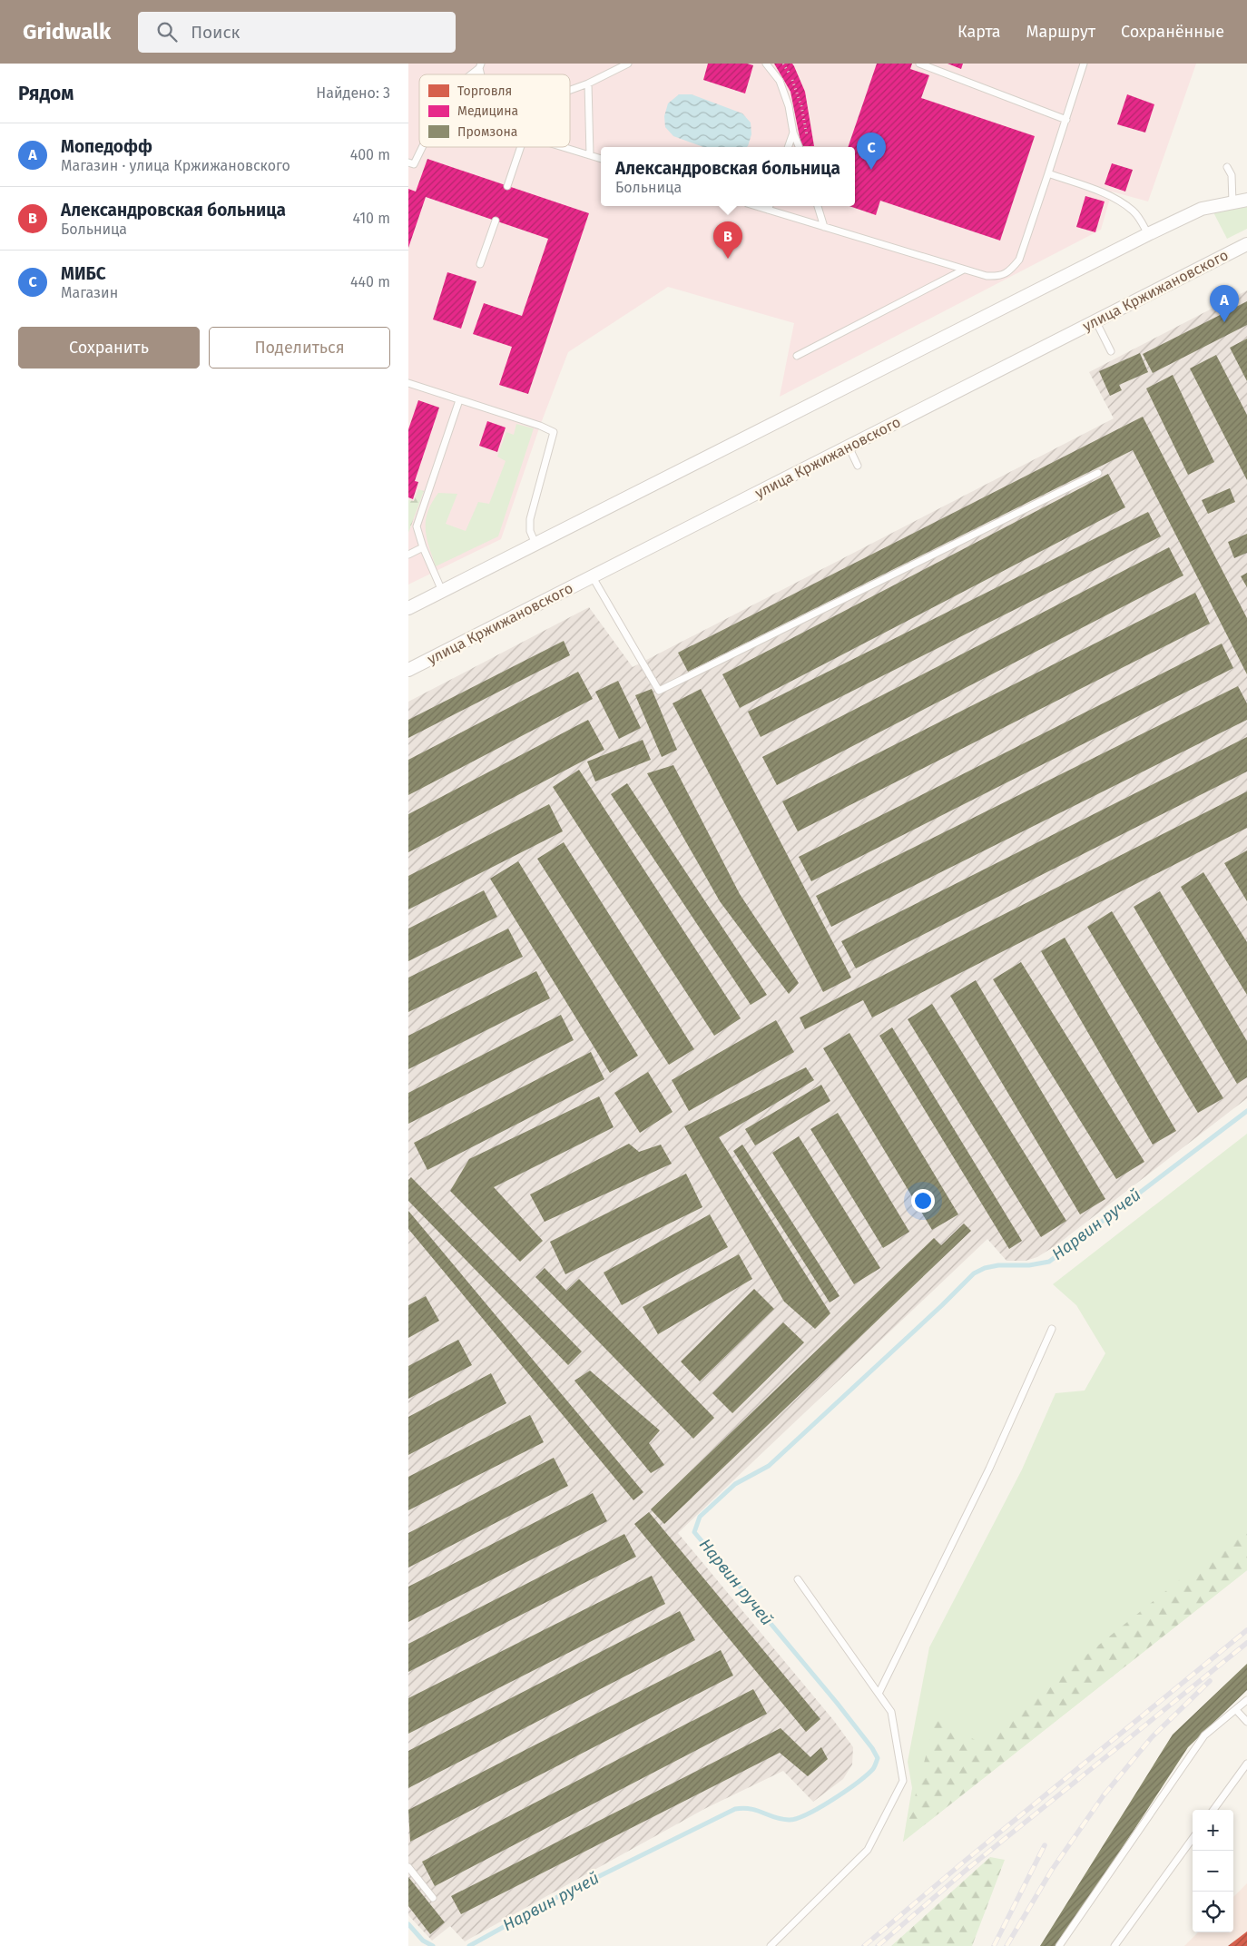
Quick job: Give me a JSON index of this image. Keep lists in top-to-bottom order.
{
  "streets": {
    "street": ["улица Кржижановского"]
  },
  "water": ["Нарвин ручей"],
  "legend": ["Торговля", "Медицина", "Промзона"],
  "page": {
    "header": "Gridwalk",
    "search": "Поиск",
    "nav": ["Карта", "Маршрут", "Сохранённые"],
    "heading": ["Рядом", "Найдено: 3"],
    "list": [
      {
        "mark": "A",
        "name": "Мопедофф",
        "note": "Магазин · улица Кржижановского",
        "value": "400 m"
      },
      {
        "mark": "B",
        "name": "Александровская больница",
        "note": "Больница",
        "value": "410 m"
      },
      {
        "mark": "C",
        "name": "МИБС",
        "note": "Магазин",
        "value": "440 m"
      }
    ],
    "pins": ["C", "B", "A"],
    "popup": ["Александровская больница", "Больница"],
    "buttons": ["Сохранить", "Поделиться"],
    "map_buttons": ["+", "−"]
  }
}
